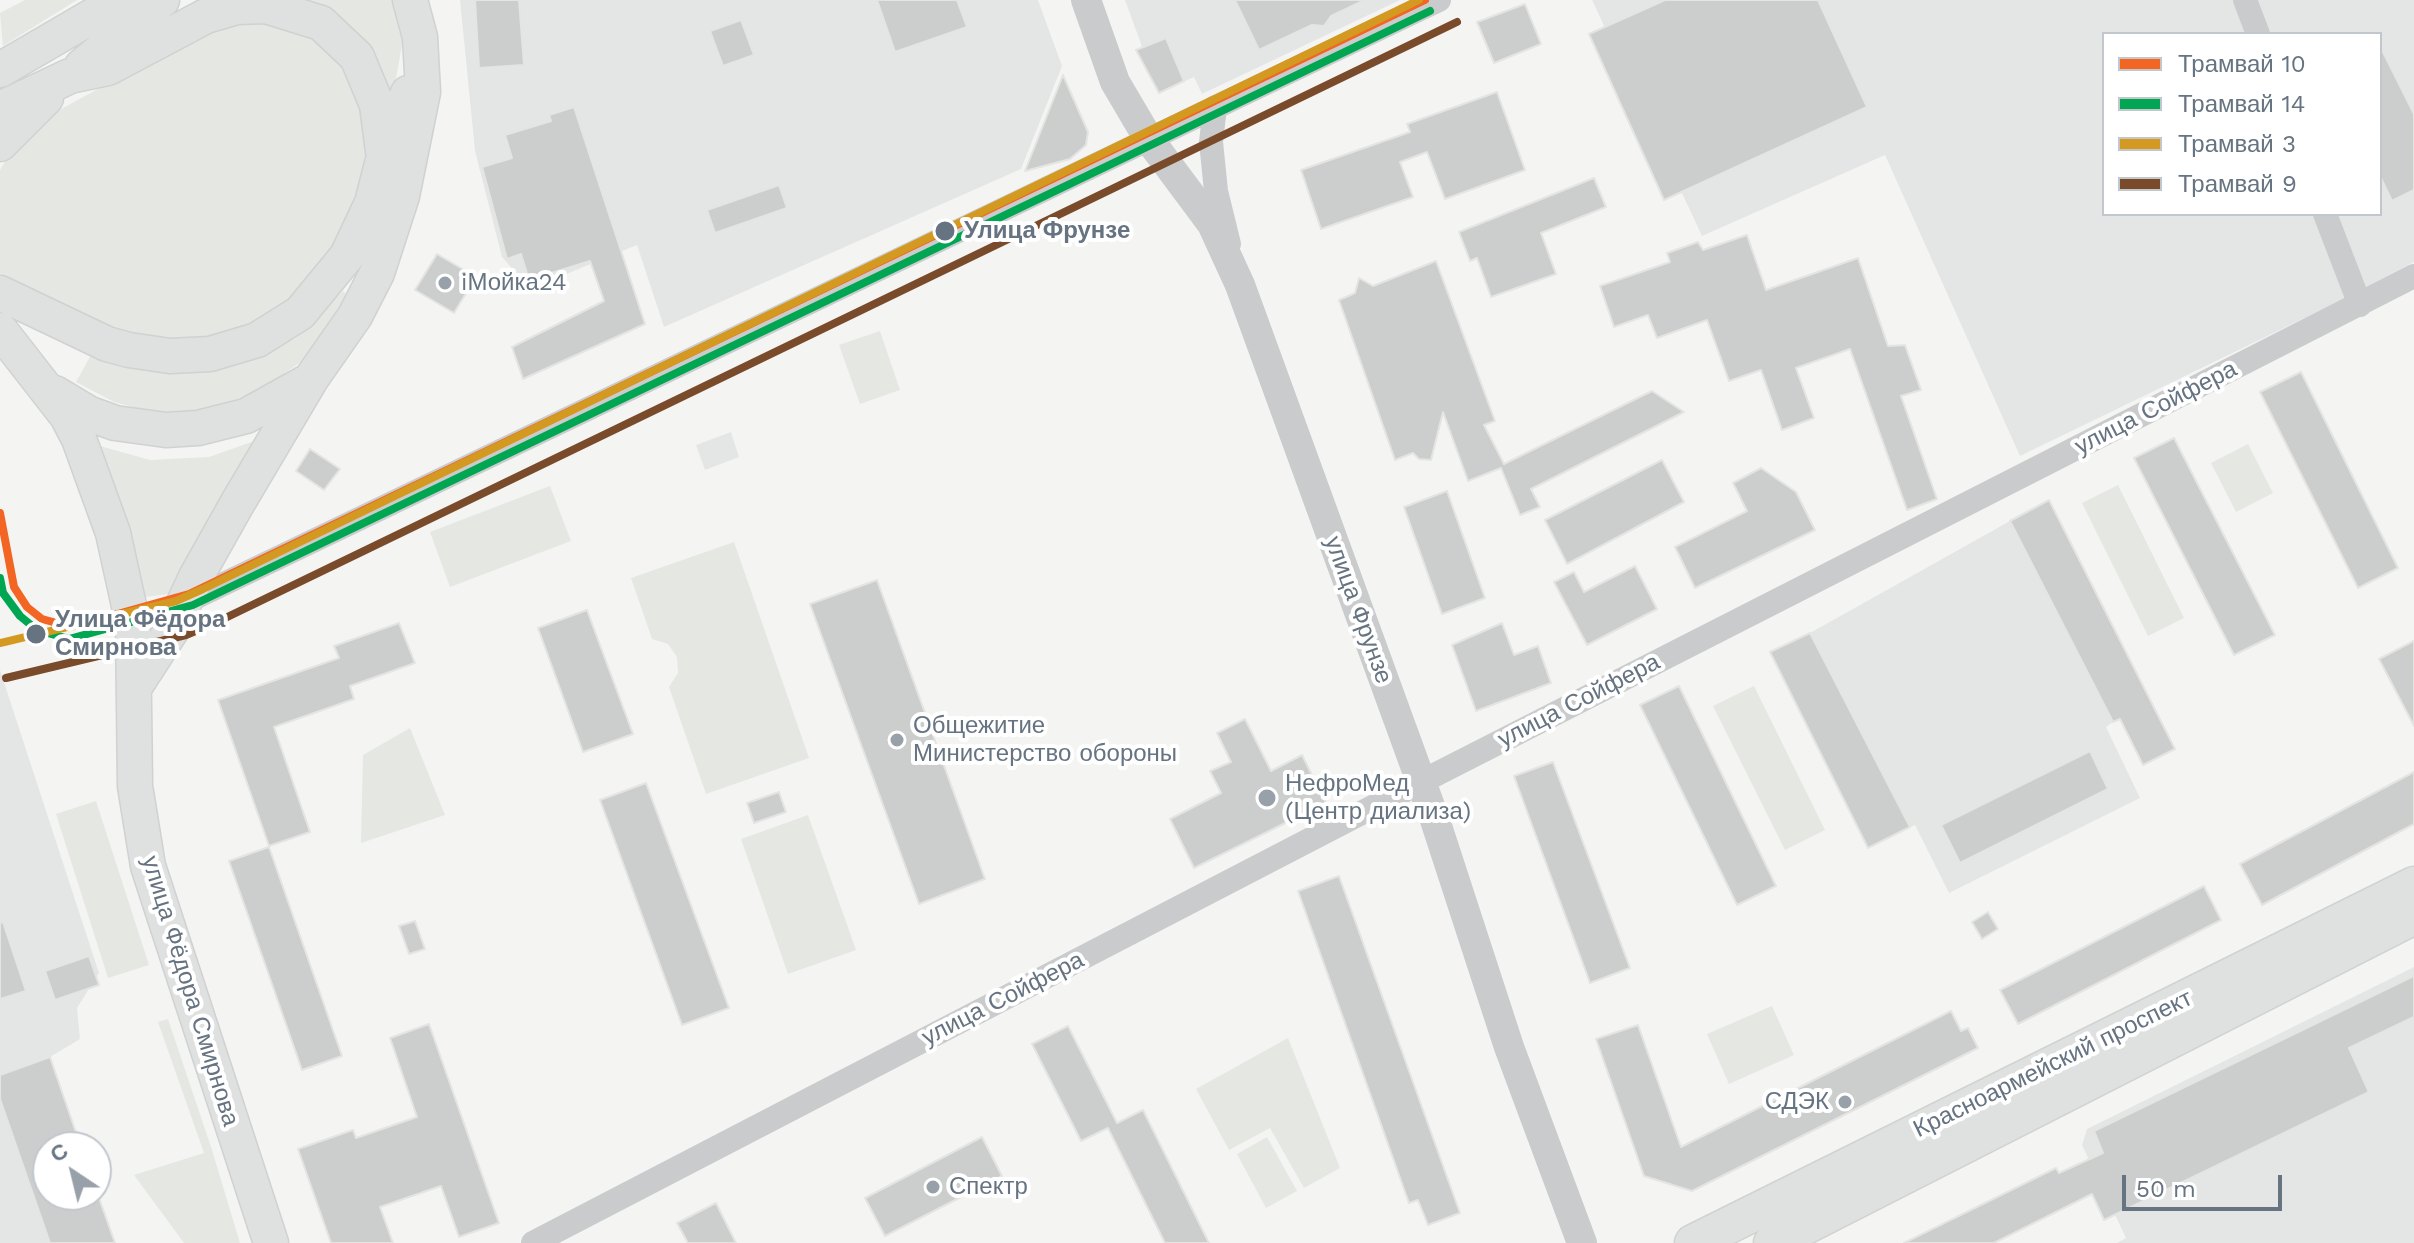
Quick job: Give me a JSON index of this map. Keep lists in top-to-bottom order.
{
  "streets": {
    "main road": ["улица Фёдора Смирнова", "Красноармейский проспект"],
    "street": ["улица Сойфера", "улица Фрунзе"]
  },
  "crossings": [
    ["улица Сойфера", "улица Фрунзе"]
  ],
  "places": [
    "Улица Фрунзе",
    "iМойка24",
    "Улица Фёдора Смирнова",
    "Общежитие Министерство обороны",
    "НефроМед (Центр диализа)",
    "СДЭК",
    "Спектр"
  ],
  "lines": [
    "tram line 10",
    "tram line 3",
    "tram line 14",
    "tram line 9"
  ],
  "legend": [
    "Трамвай 10",
    "Трамвай 14",
    "Трамвай 3",
    "Трамвай 9"
  ],
  "scale_bar": "50 m",
  "north": "top left"
}
